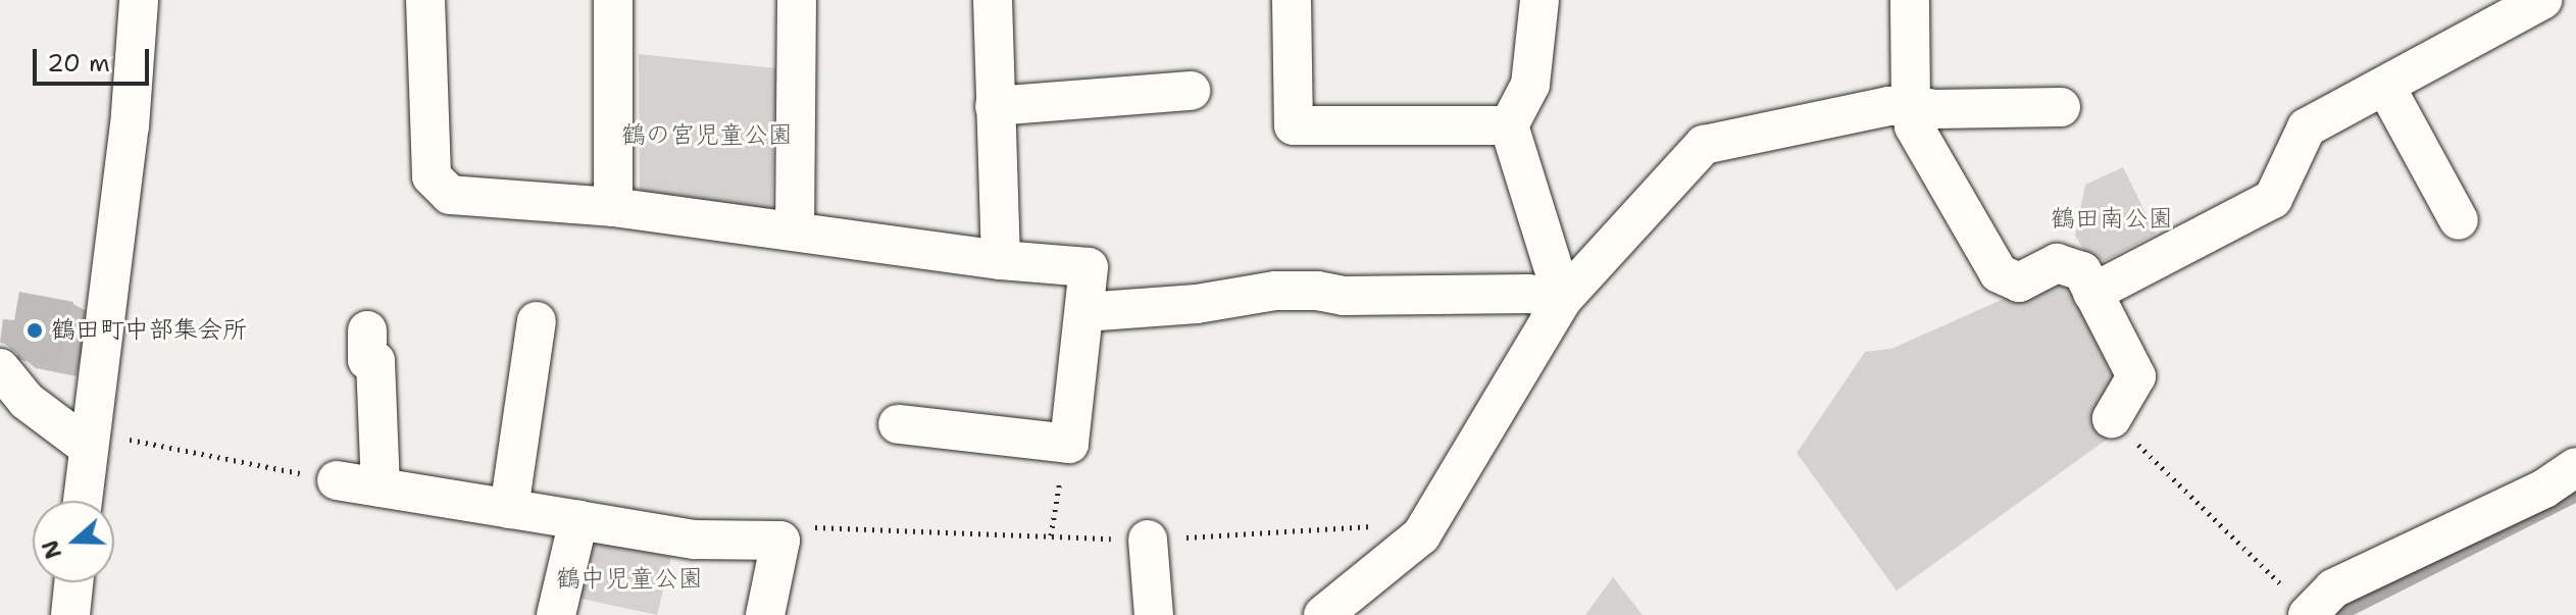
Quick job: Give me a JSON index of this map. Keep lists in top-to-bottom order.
{
  "parks": ["鶴の宮児童公園", "鶴田南公園", "鶴中児童公園"],
  "places": ["鶴田町中部集会所"],
  "scale_bar": "20 m",
  "north": "left"
}
